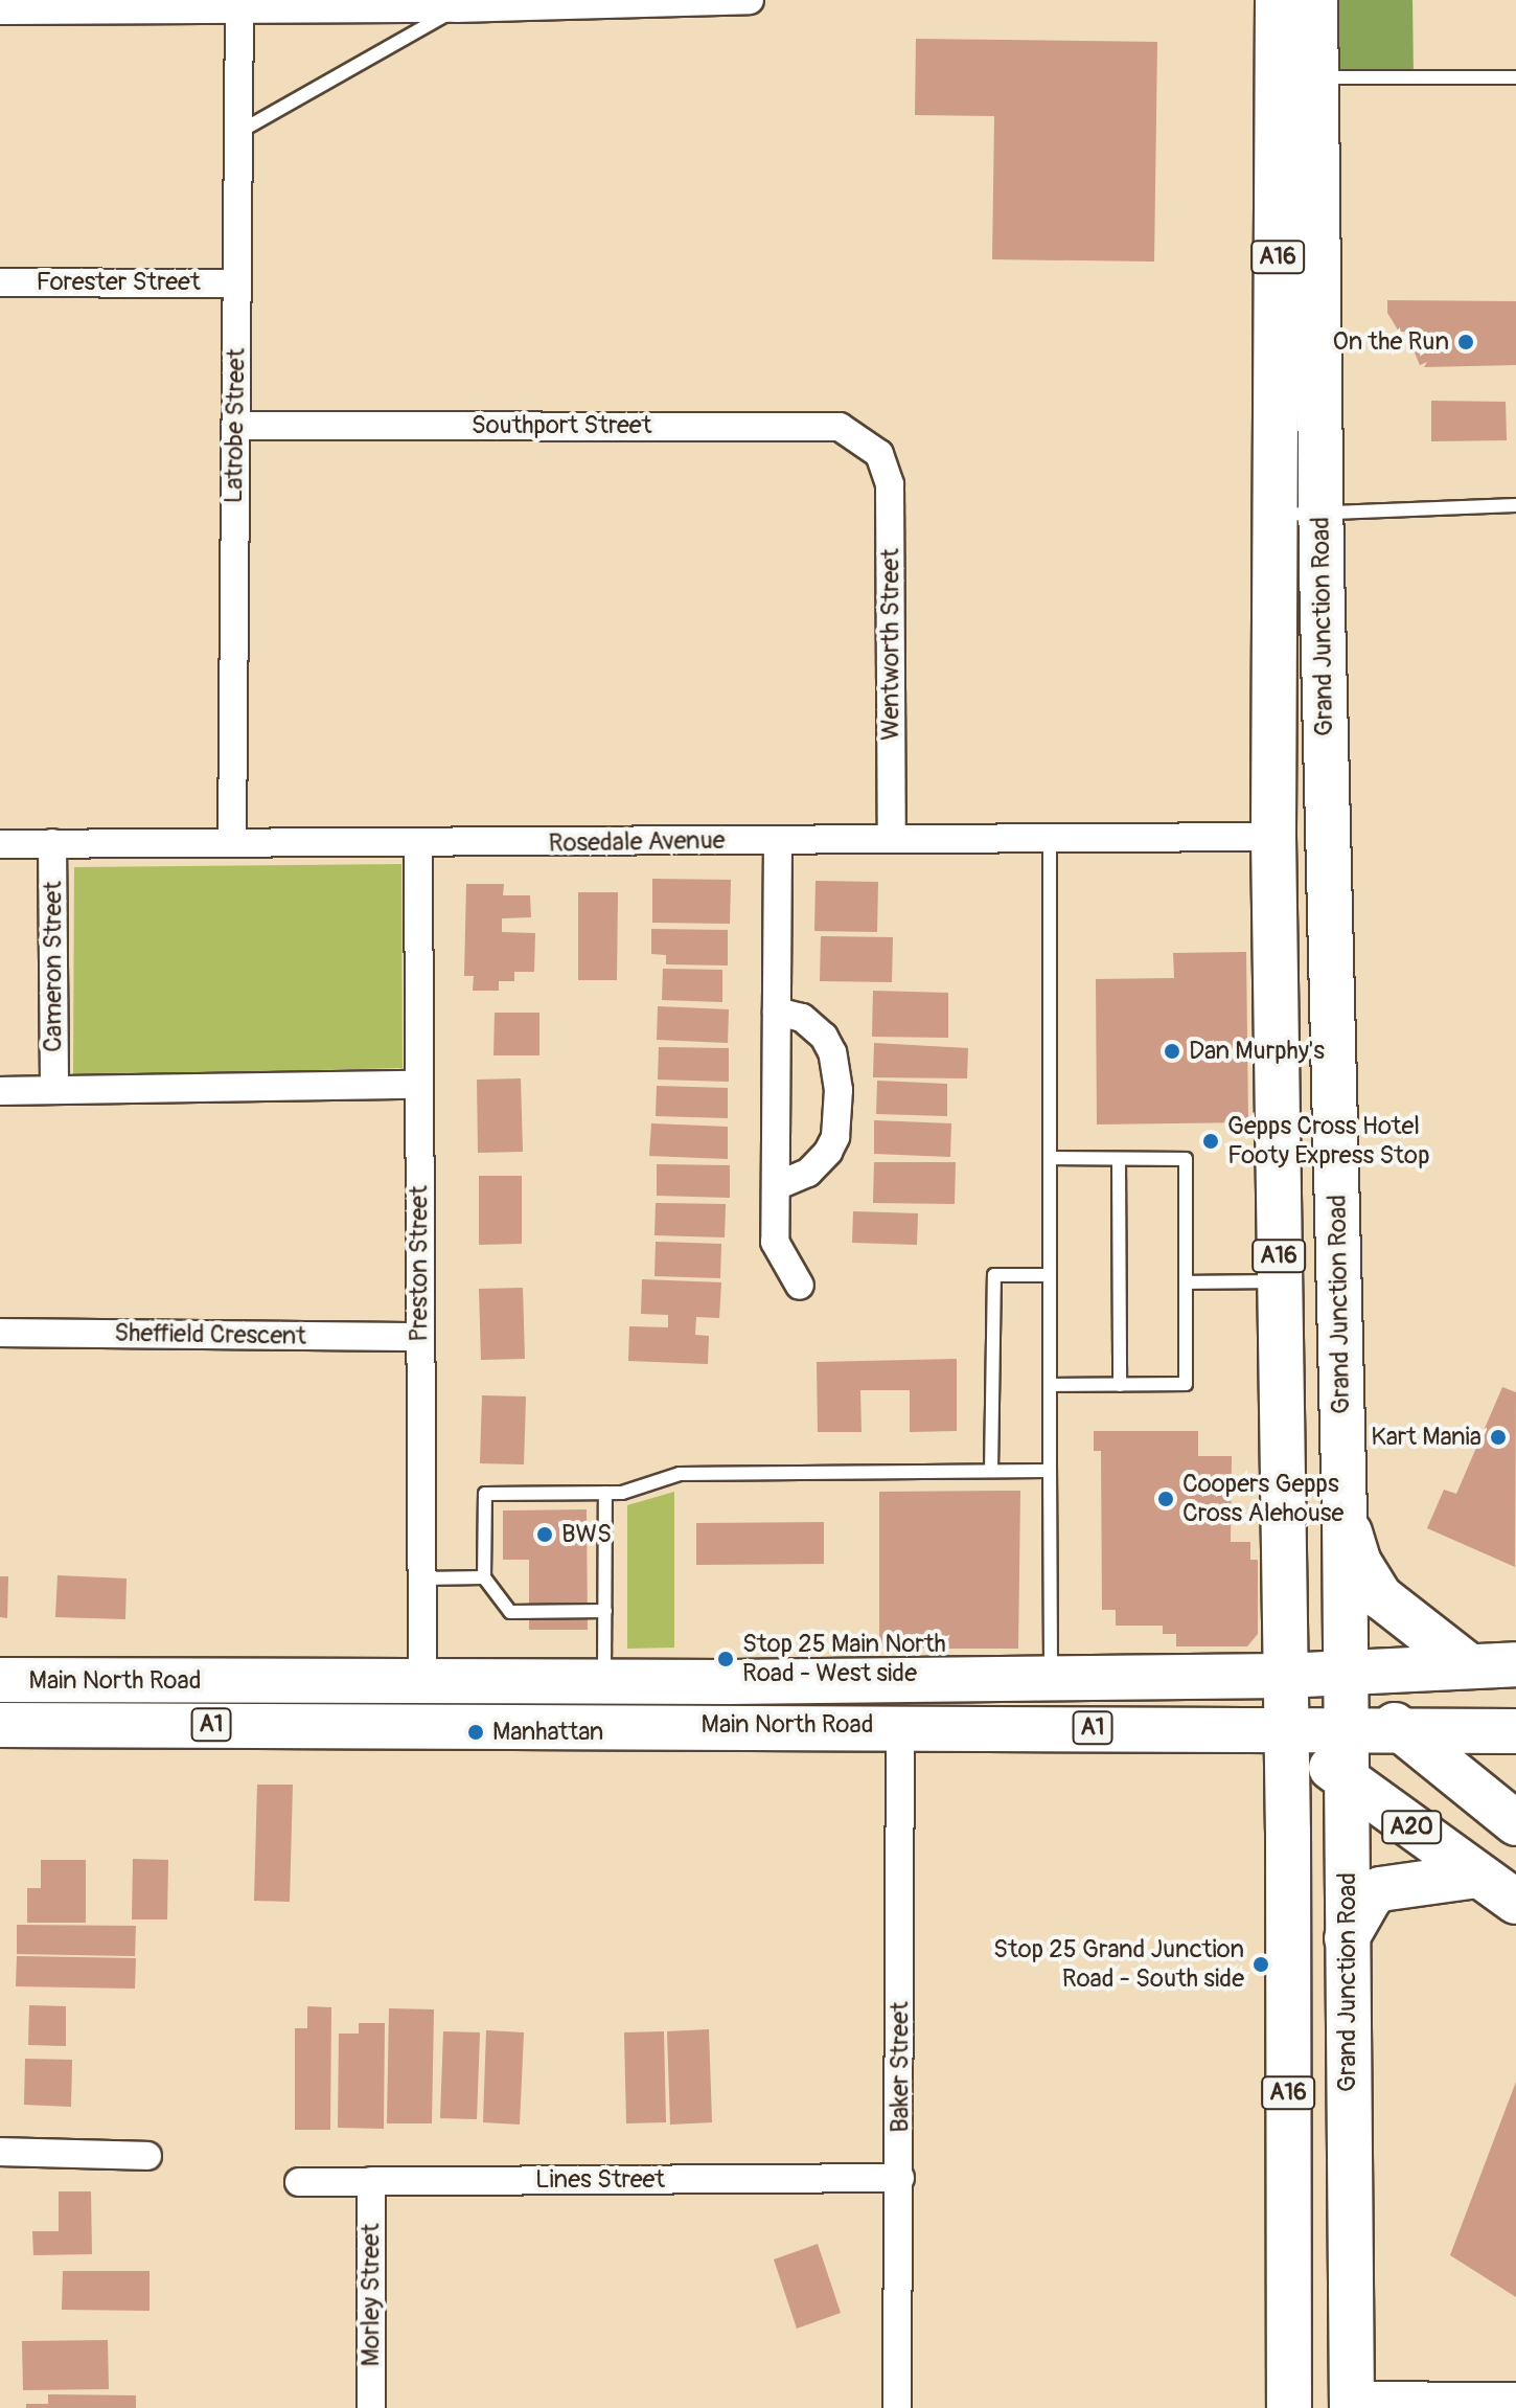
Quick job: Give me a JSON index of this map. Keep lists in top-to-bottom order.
{
  "streets": {
    "highway": [
      "A16",
      "Grand Junction Road",
      "Main North Road",
      "A1",
      "A20"
    ],
    "street": [
      "Forester Street",
      "Latrobe Street",
      "Southport Street",
      "Wentworth Street",
      "Rosedale Avenue",
      "Cameron Street",
      "Preston Street",
      "Sheffield Crescent",
      "Baker Street",
      "Lines Street",
      "Morley Street"
    ]
  },
  "crossings": [
    ["Forester Street", "Latrobe Street"],
    ["Latrobe Street", "Southport Street"],
    ["Latrobe Street", "Rosedale Avenue"],
    ["Southport Street", "Wentworth Street"],
    ["Grand Junction Road", "Rosedale Avenue"],
    ["Grand Junction Road", "Main North Road"],
    ["Grand Junction Road", "A1"],
    ["Grand Junction Road", "A20"],
    ["Wentworth Street", "Rosedale Avenue"],
    ["Rosedale Avenue", "Cameron Street"],
    ["Rosedale Avenue", "Preston Street"],
    ["Preston Street", "Sheffield Crescent"],
    ["Preston Street", "Main North Road"],
    ["Main North Road", "A1"],
    ["Main North Road", "A20"],
    ["Main North Road", "Baker Street"],
    ["A1", "A20"],
    ["Baker Street", "Lines Street"],
    ["Lines Street", "Morley Street"]
  ],
  "places": [
    "On the Run",
    "Dan Murphy's",
    "Gepps Cross Hotel Footy Express Stop",
    "Kart Mania",
    "Coopers Gepps Cross Alehouse",
    "BWS",
    "Stop 25 Main North Road - West side",
    "Manhattan",
    "Stop 25 Grand Junction Road - South side"
  ]
}
